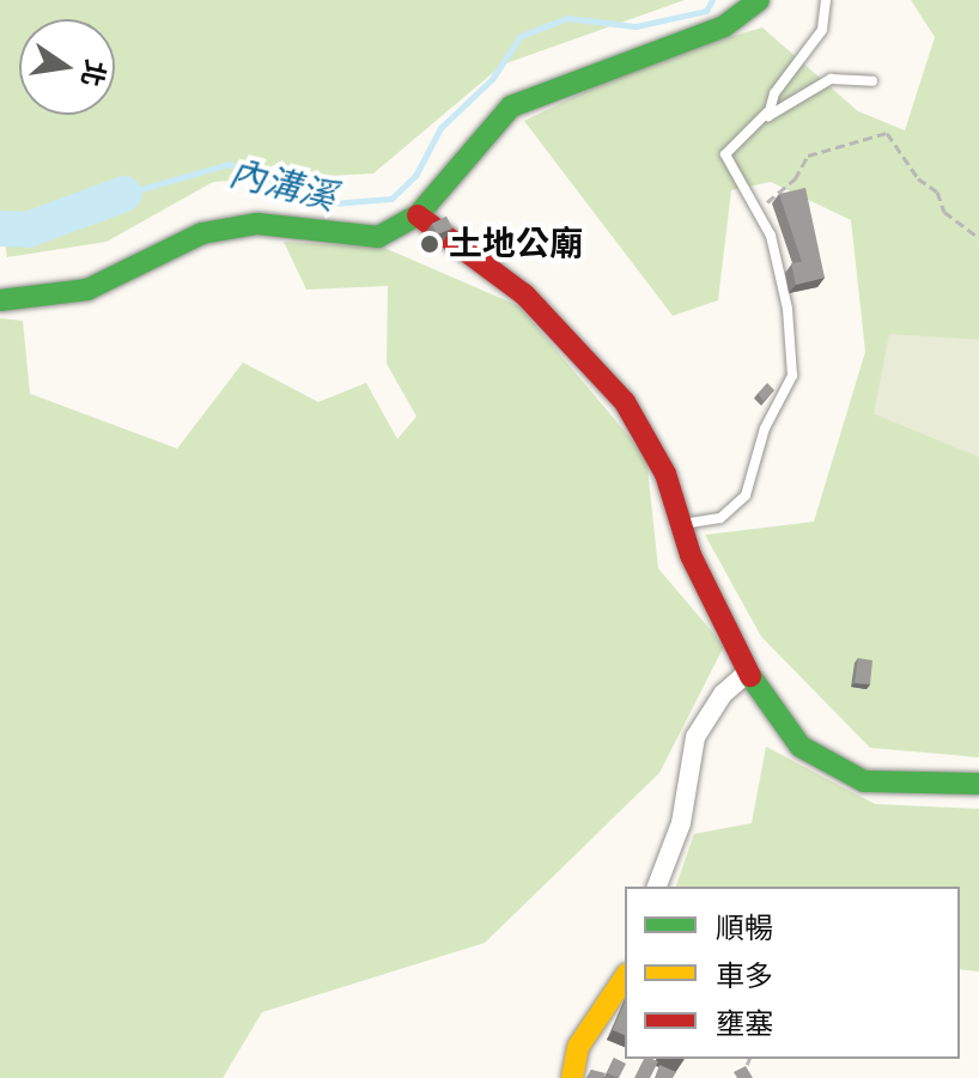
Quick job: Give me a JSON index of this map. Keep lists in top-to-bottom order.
{
  "water": ["內溝溪"],
  "places": ["土地公廟"],
  "legend": ["順暢", "車多", "壅塞"],
  "north": "right"
}
